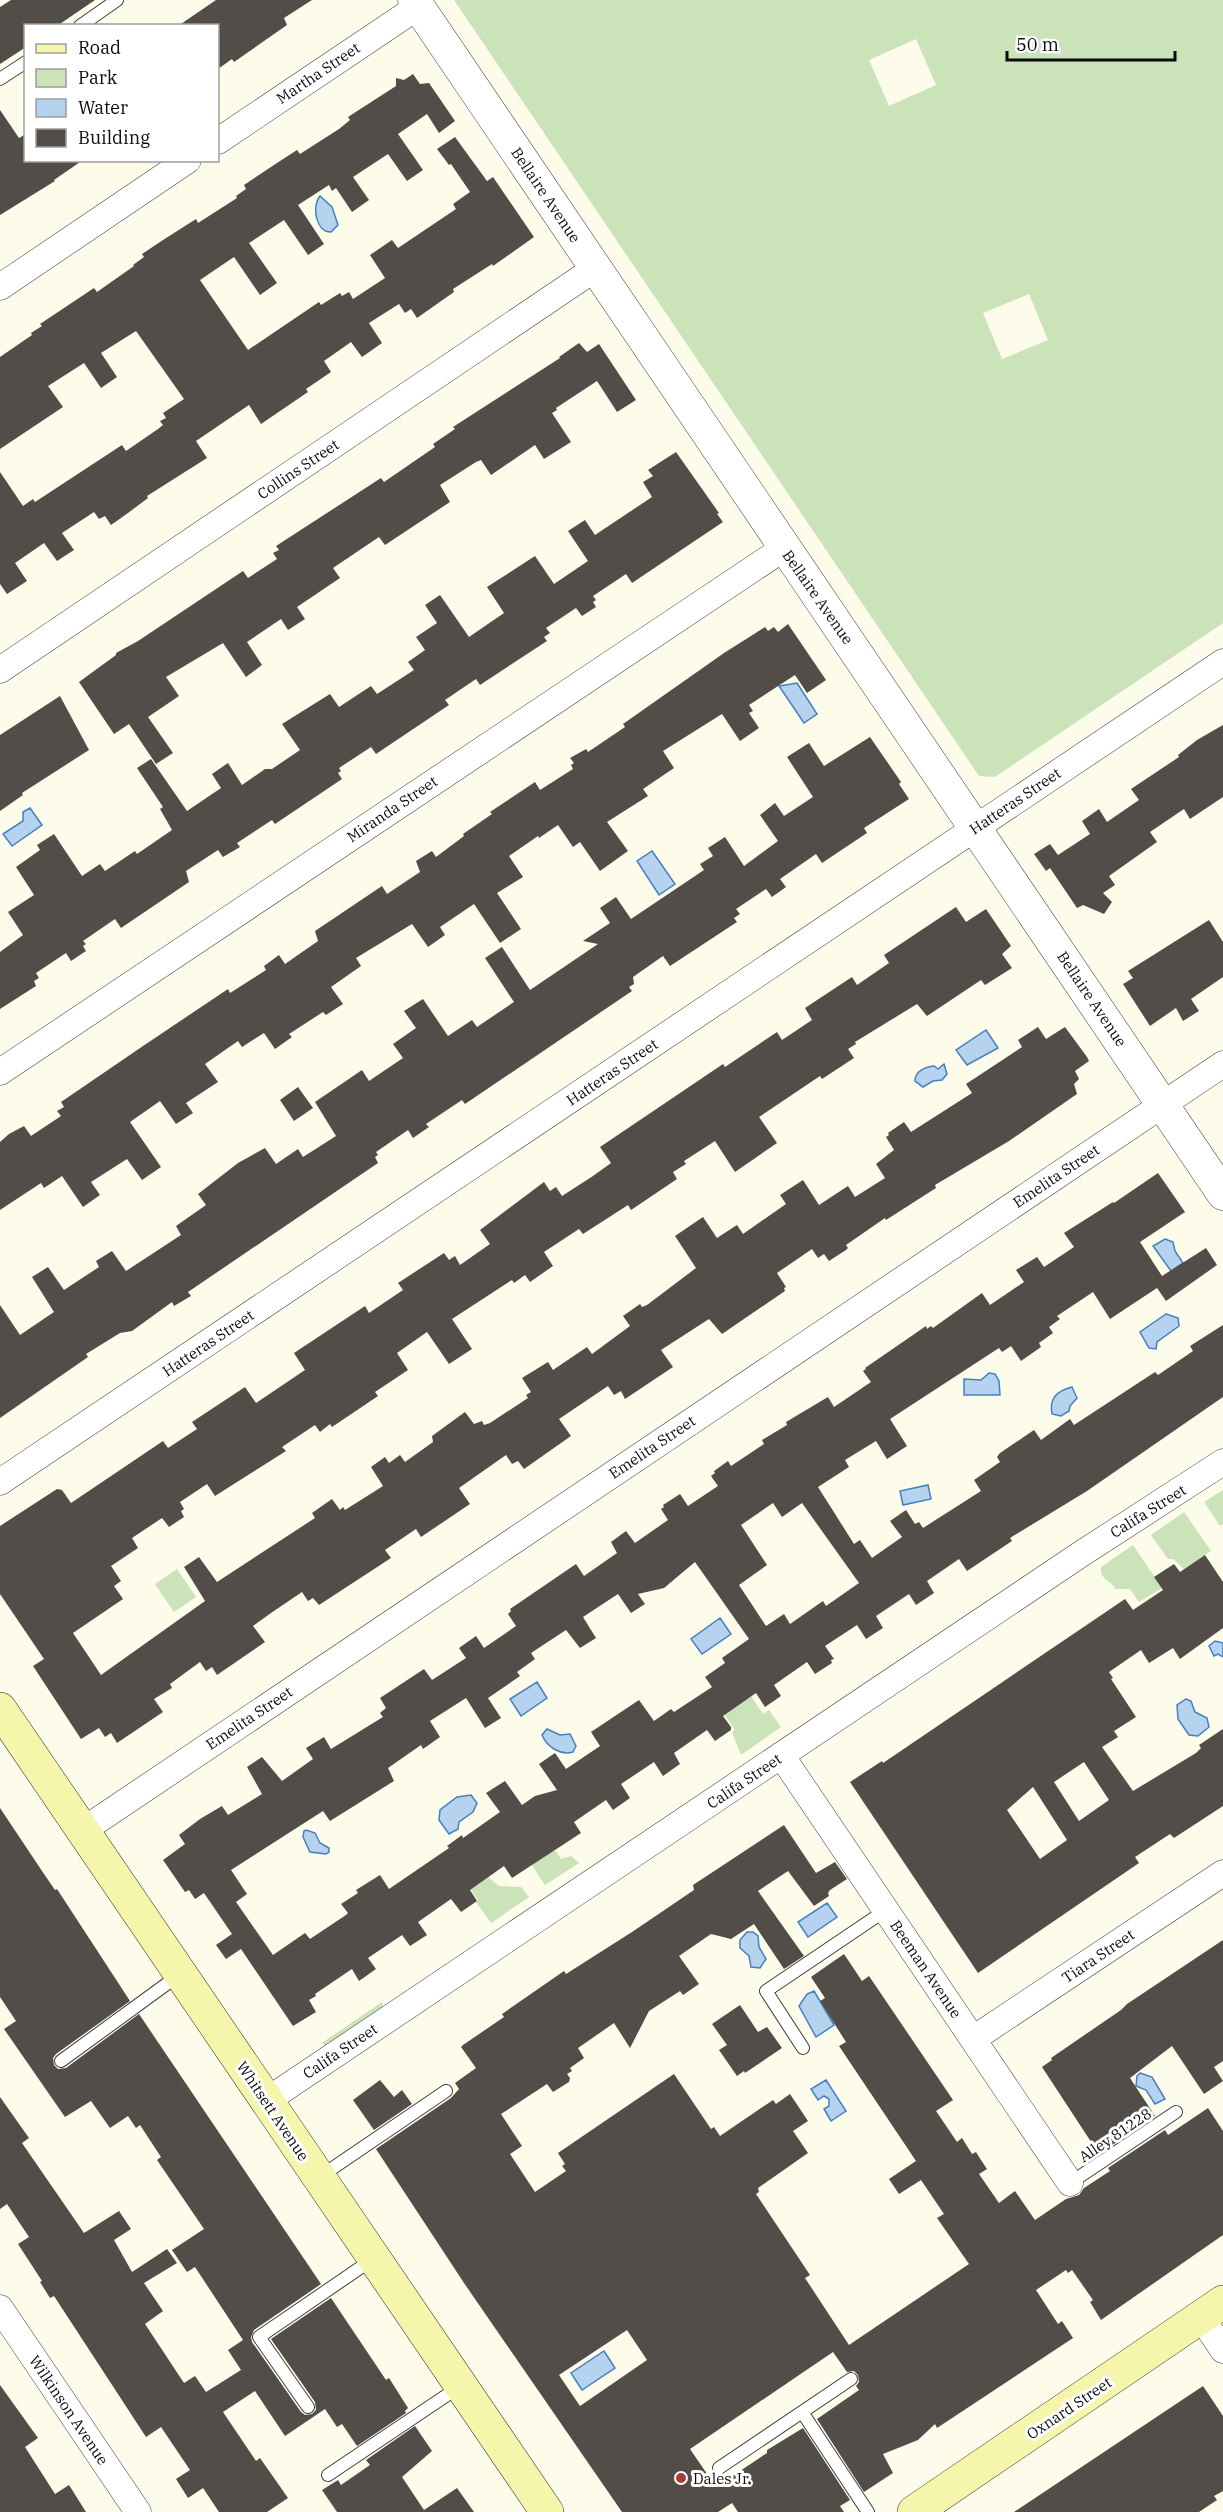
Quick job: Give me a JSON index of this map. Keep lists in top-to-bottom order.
{
  "streets": {
    "main road": ["Whitsett Avenue", "Oxnard Street"],
    "street": [
      "Martha Street",
      "Bellaire Avenue",
      "Collins Street",
      "Hatteras Street",
      "Miranda Street",
      "Emelita Street",
      "Califa Street",
      "Tiara Street",
      "Beeman Avenue",
      "Wilkinson Avenue"
    ],
    "lane": ["Alley 81228"]
  },
  "crossings": [
    ["Martha Street", "Bellaire Avenue"],
    ["Bellaire Avenue", "Collins Street"],
    ["Bellaire Avenue", "Hatteras Street"],
    ["Bellaire Avenue", "Miranda Street"],
    ["Bellaire Avenue", "Emelita Street"],
    ["Emelita Street", "Whitsett Avenue"],
    ["Califa Street", "Beeman Avenue"],
    ["Califa Street", "Whitsett Avenue"],
    ["Tiara Street", "Beeman Avenue"],
    ["Beeman Avenue", "Alley 81228"]
  ],
  "places": ["Dales Jr."],
  "legend": [
    "Road",
    "Park",
    "Water",
    "Building"
  ],
  "scale_bar": "50 m"
}
